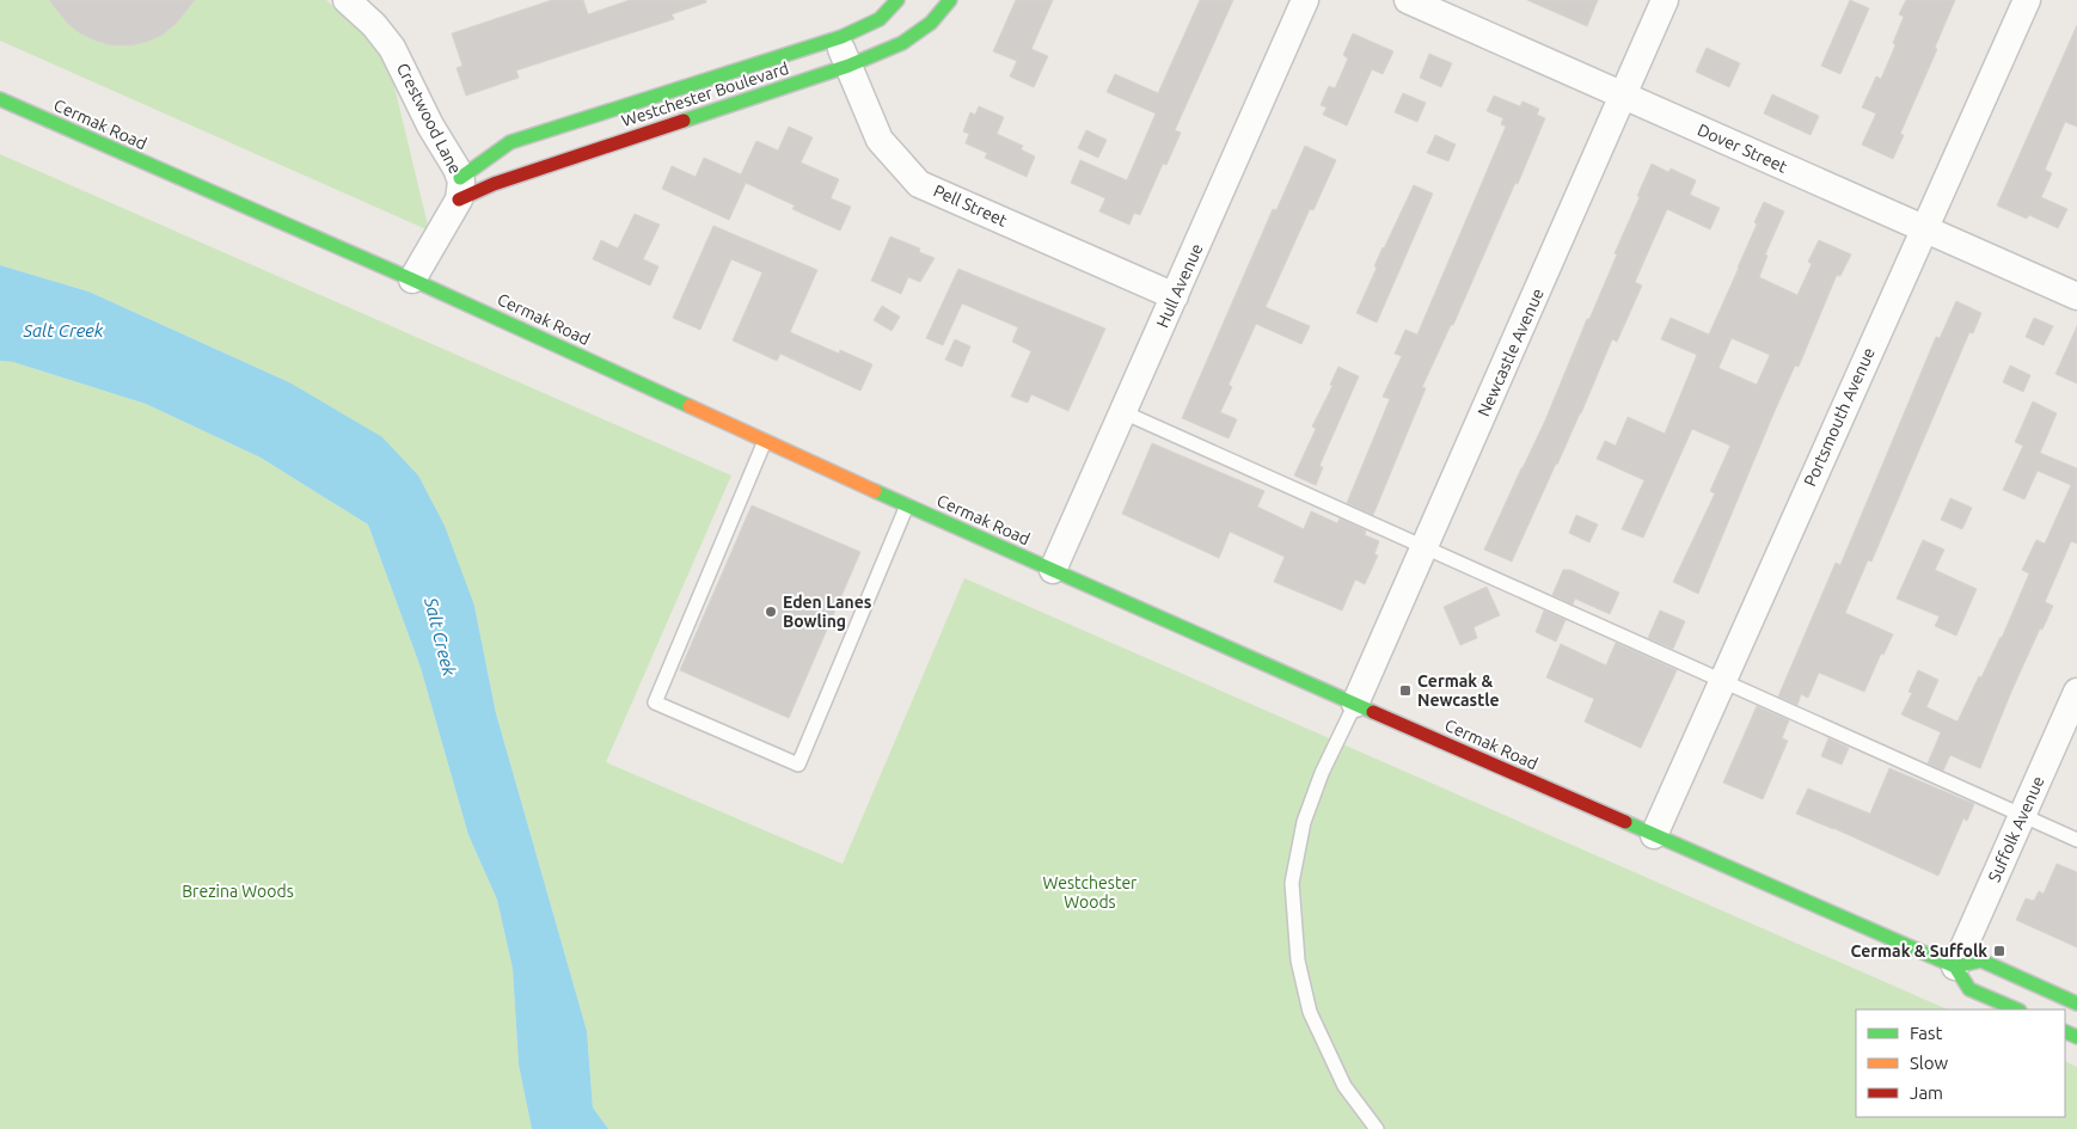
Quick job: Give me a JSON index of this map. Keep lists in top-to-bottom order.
{
  "streets": {
    "main road": ["Westchester Boulevard", "Cermak Road"],
    "street": [
      "Crestwood Lane",
      "Dover Street",
      "Pell Street",
      "Hull Avenue",
      "Newcastle Avenue",
      "Portsmouth Avenue",
      "Suffolk Avenue"
    ]
  },
  "crossings": [
    ["Westchester Boulevard", "Crestwood Lane"],
    ["Westchester Boulevard", "Pell Street"],
    ["Cermak Road", "Hull Avenue"],
    ["Cermak Road", "Newcastle Avenue"],
    ["Cermak Road", "Portsmouth Avenue"],
    ["Cermak Road", "Suffolk Avenue"],
    ["Dover Street", "Newcastle Avenue"],
    ["Dover Street", "Portsmouth Avenue"],
    ["Pell Street", "Hull Avenue"]
  ],
  "water": ["Salt Creek"],
  "parks": ["Westchester Woods", "Brezina Woods"],
  "places": {
    "other": ["Eden Lanes Bowling"],
    "transit": ["Cermak & Newcastle", "Cermak & Suffolk"]
  },
  "legend": ["Fast", "Slow", "Jam"]
}
